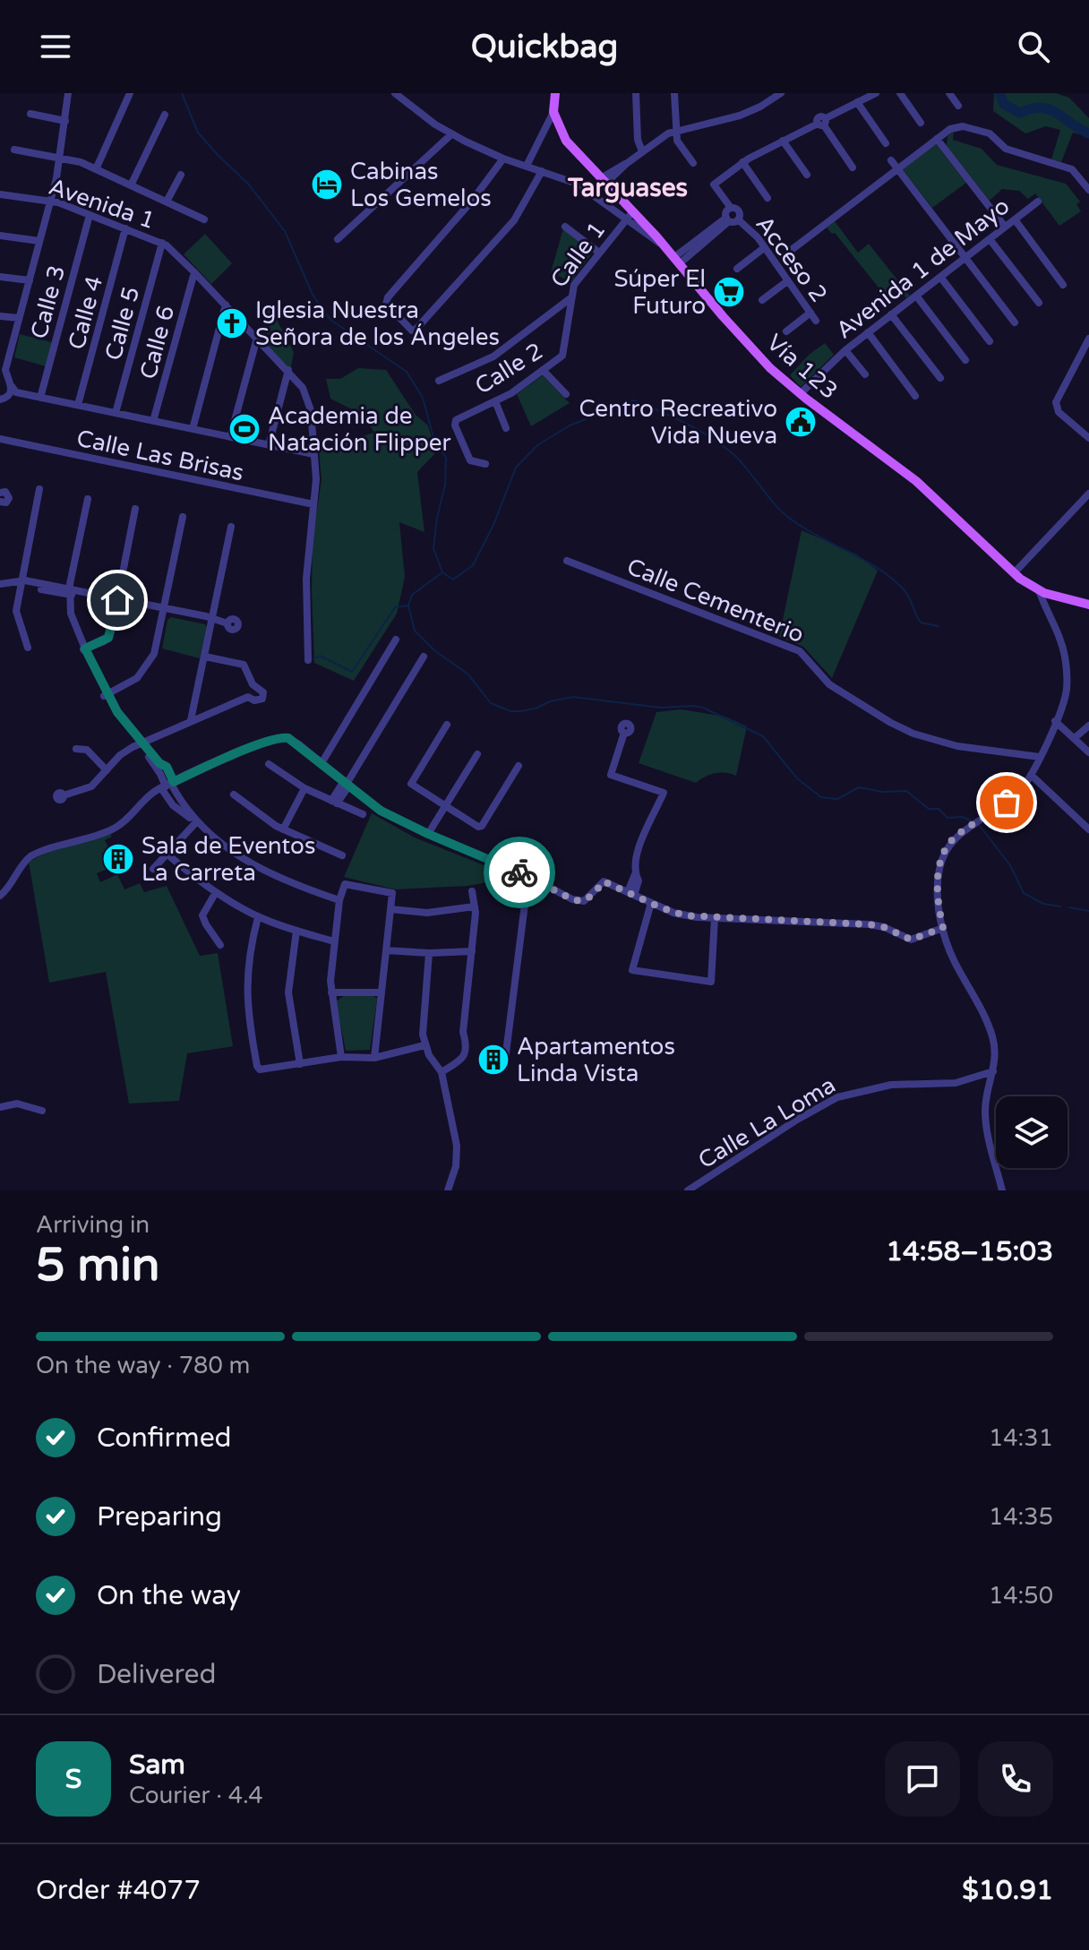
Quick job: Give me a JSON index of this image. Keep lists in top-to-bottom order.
{
  "streets": {
    "main road": ["Vía 123"],
    "street": [
      "Avenida 1",
      "Calle 1",
      "Acceso 2",
      "Avenida 1 de Mayo",
      "Calle 3",
      "Calle 4",
      "Calle 5",
      "Calle 6",
      "Calle 2",
      "Calle Las Brisas",
      "Calle Cementerio",
      "Calle La Loma"
    ]
  },
  "crossings": [
    ["Avenida 1", "Calle 3"],
    ["Avenida 1", "Calle 4"],
    ["Avenida 1", "Calle 5"],
    ["Avenida 1", "Calle 6"],
    ["Calle 1", "Vía 123"],
    ["Calle 1", "Calle 2"],
    ["Avenida 1 de Mayo", "Vía 123"]
  ],
  "districts": ["Targuases"],
  "places": {
    "hotel": ["Cabinas Los Gemelos"],
    "supermarket": ["Súper El Futuro"],
    "church": ["Iglesia Nuestra Señora de los Ángeles"],
    "public building": ["Centro Recreativo Vida Nueva"],
    "sports": ["Academia de Natación Flipper"],
    "building": ["Sala de Eventos La Carreta", "Apartamentos Linda Vista"]
  },
  "page": {
    "header": "Quickbag",
    "heading": ["5 min", "Arriving in", "14:58–15:03"],
    "panel": [
      "Sam",
      "Courier · 4.4",
      "Order #4077",
      "$10.91"
    ],
    "bar": "On the way · 780 m",
    "list": [
      ["Confirmed", "14:31"],
      ["Preparing", "14:35"],
      ["On the way", "14:50"],
      "Delivered"
    ],
    "round": "S"
  }
}
